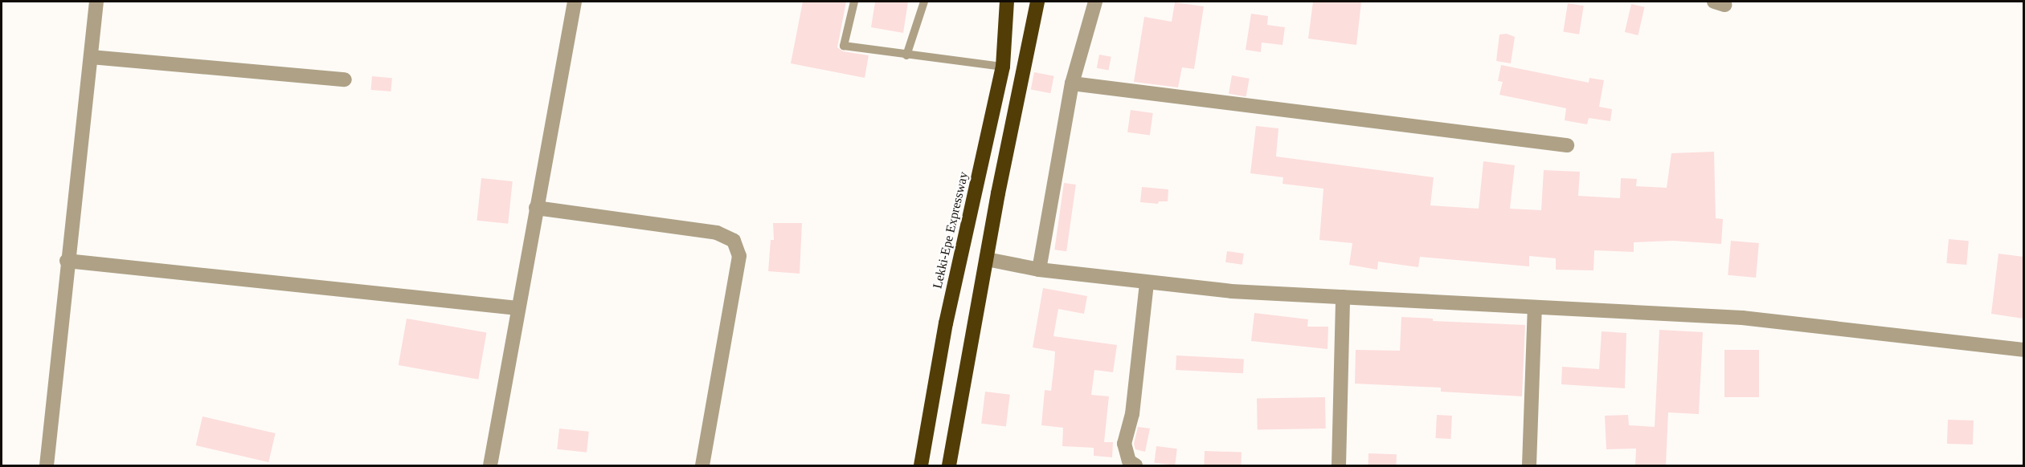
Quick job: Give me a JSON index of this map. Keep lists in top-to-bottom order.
{
  "streets": {
    "highway": ["Lekki-Epe Expressway"]
  }
}
